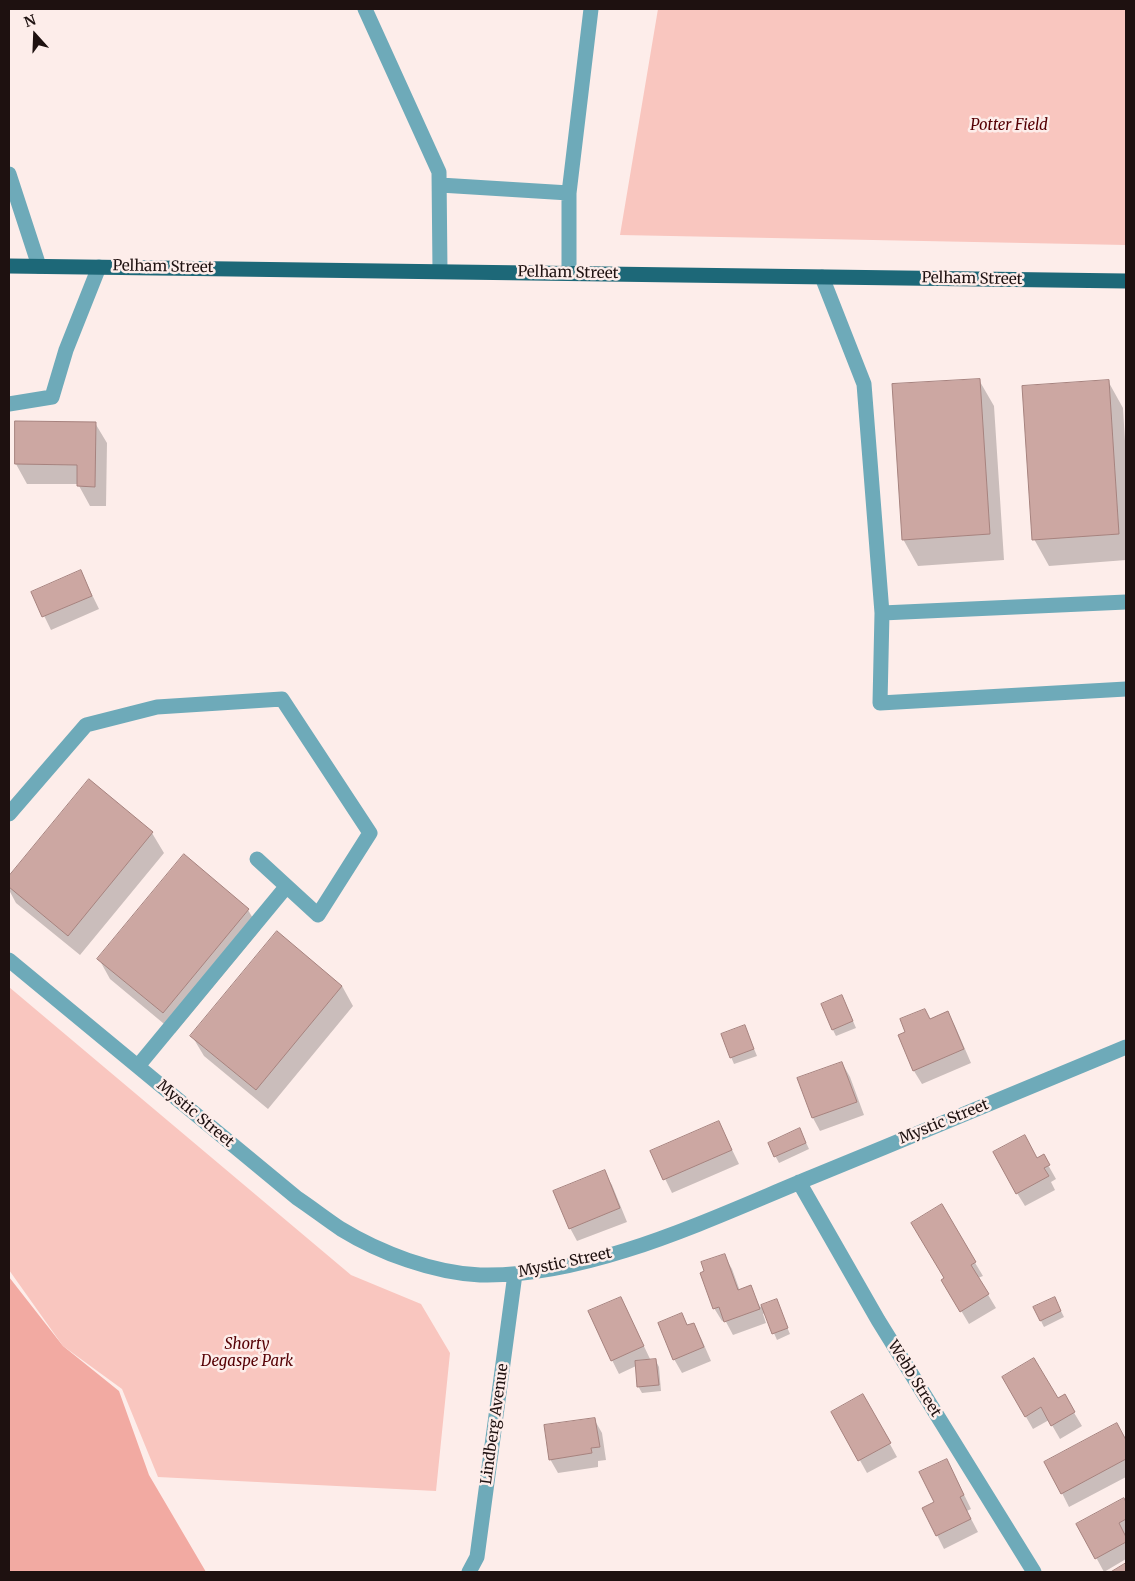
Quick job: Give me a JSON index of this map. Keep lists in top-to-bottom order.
{
  "streets": {
    "main road": ["Pelham Street"],
    "street": ["Mystic Street", "Webb Street", "Lindberg Avenue"]
  },
  "crossings": [
    ["Mystic Street", "Webb Street"],
    ["Mystic Street", "Lindberg Avenue"]
  ],
  "parks": ["Potter Field", "Shorty Degaspe Park"],
  "north": "top"
}
